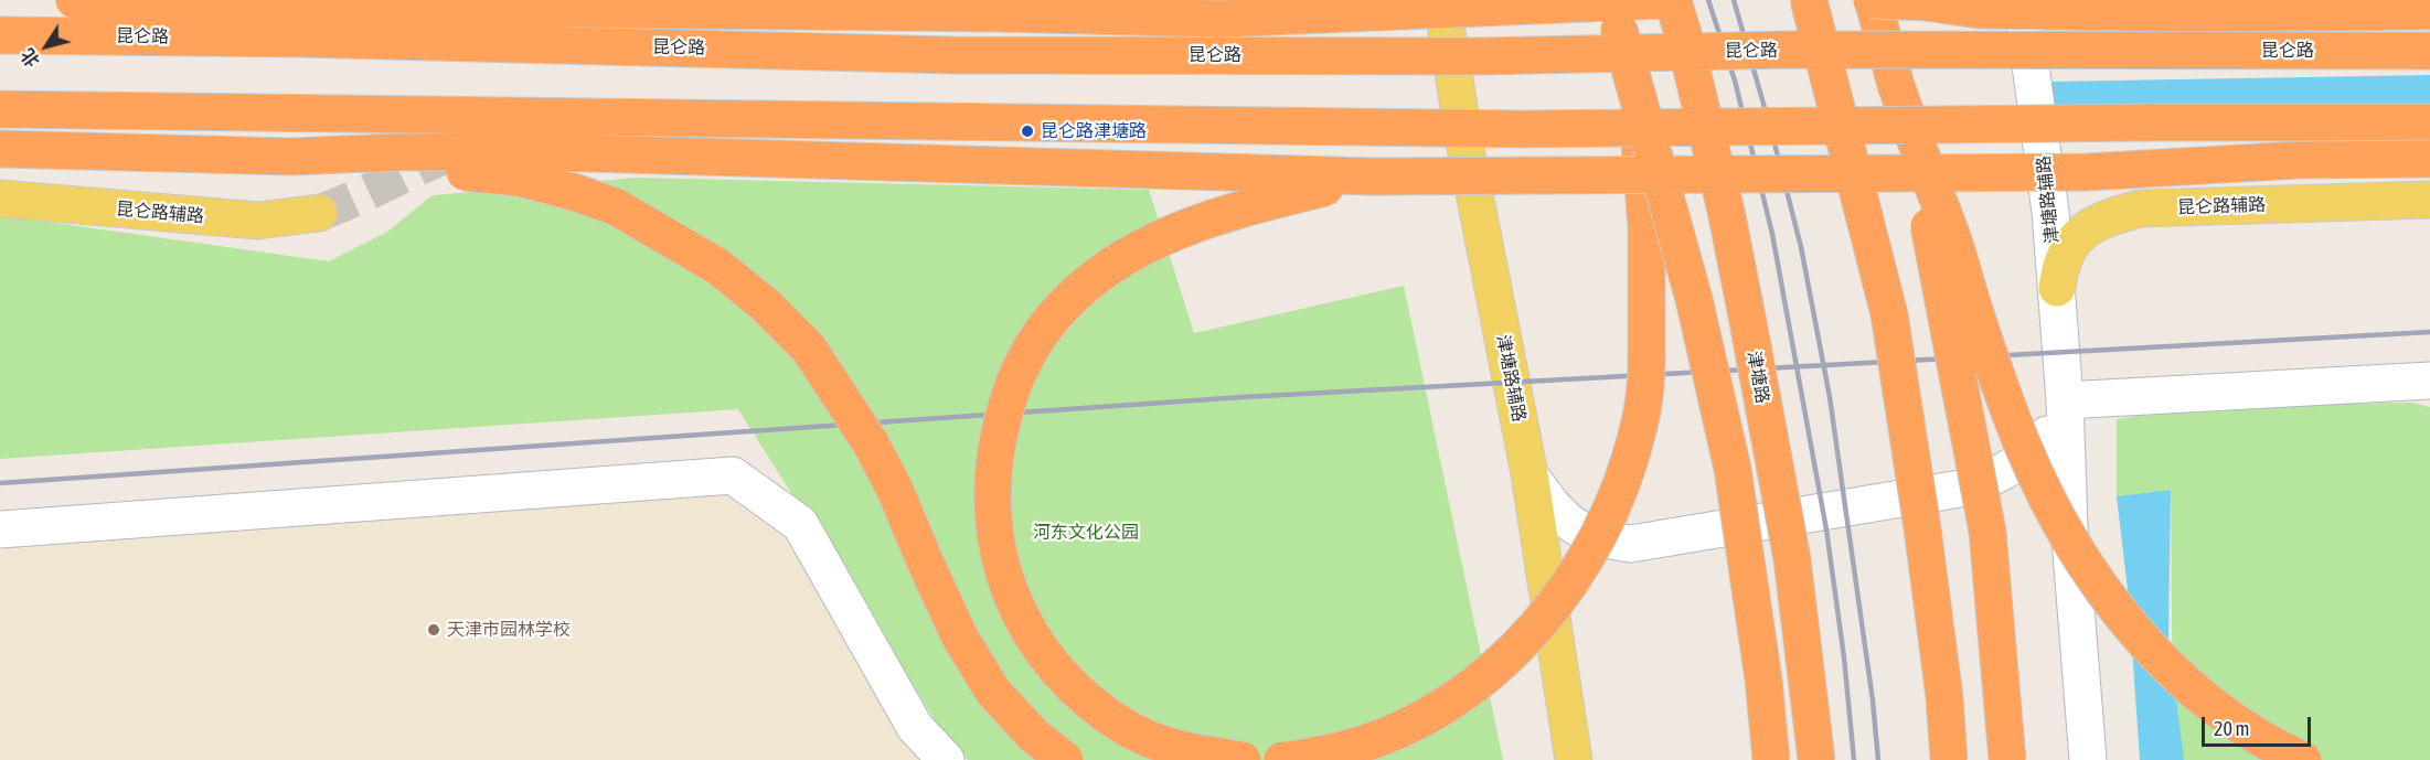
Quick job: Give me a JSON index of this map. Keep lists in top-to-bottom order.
{
  "streets": {
    "highway": ["昆仑路", "津塘路"],
    "main road": ["津塘路辅路", "昆仑路辅路"]
  },
  "crossings": [
    ["津塘路辅路", "昆仑路辅路"]
  ],
  "parks": ["河东文化公园"],
  "places": ["昆仑路津塘路", "天津市园林学校"],
  "scale_bar": "20 m",
  "north": "bottom left"
}
